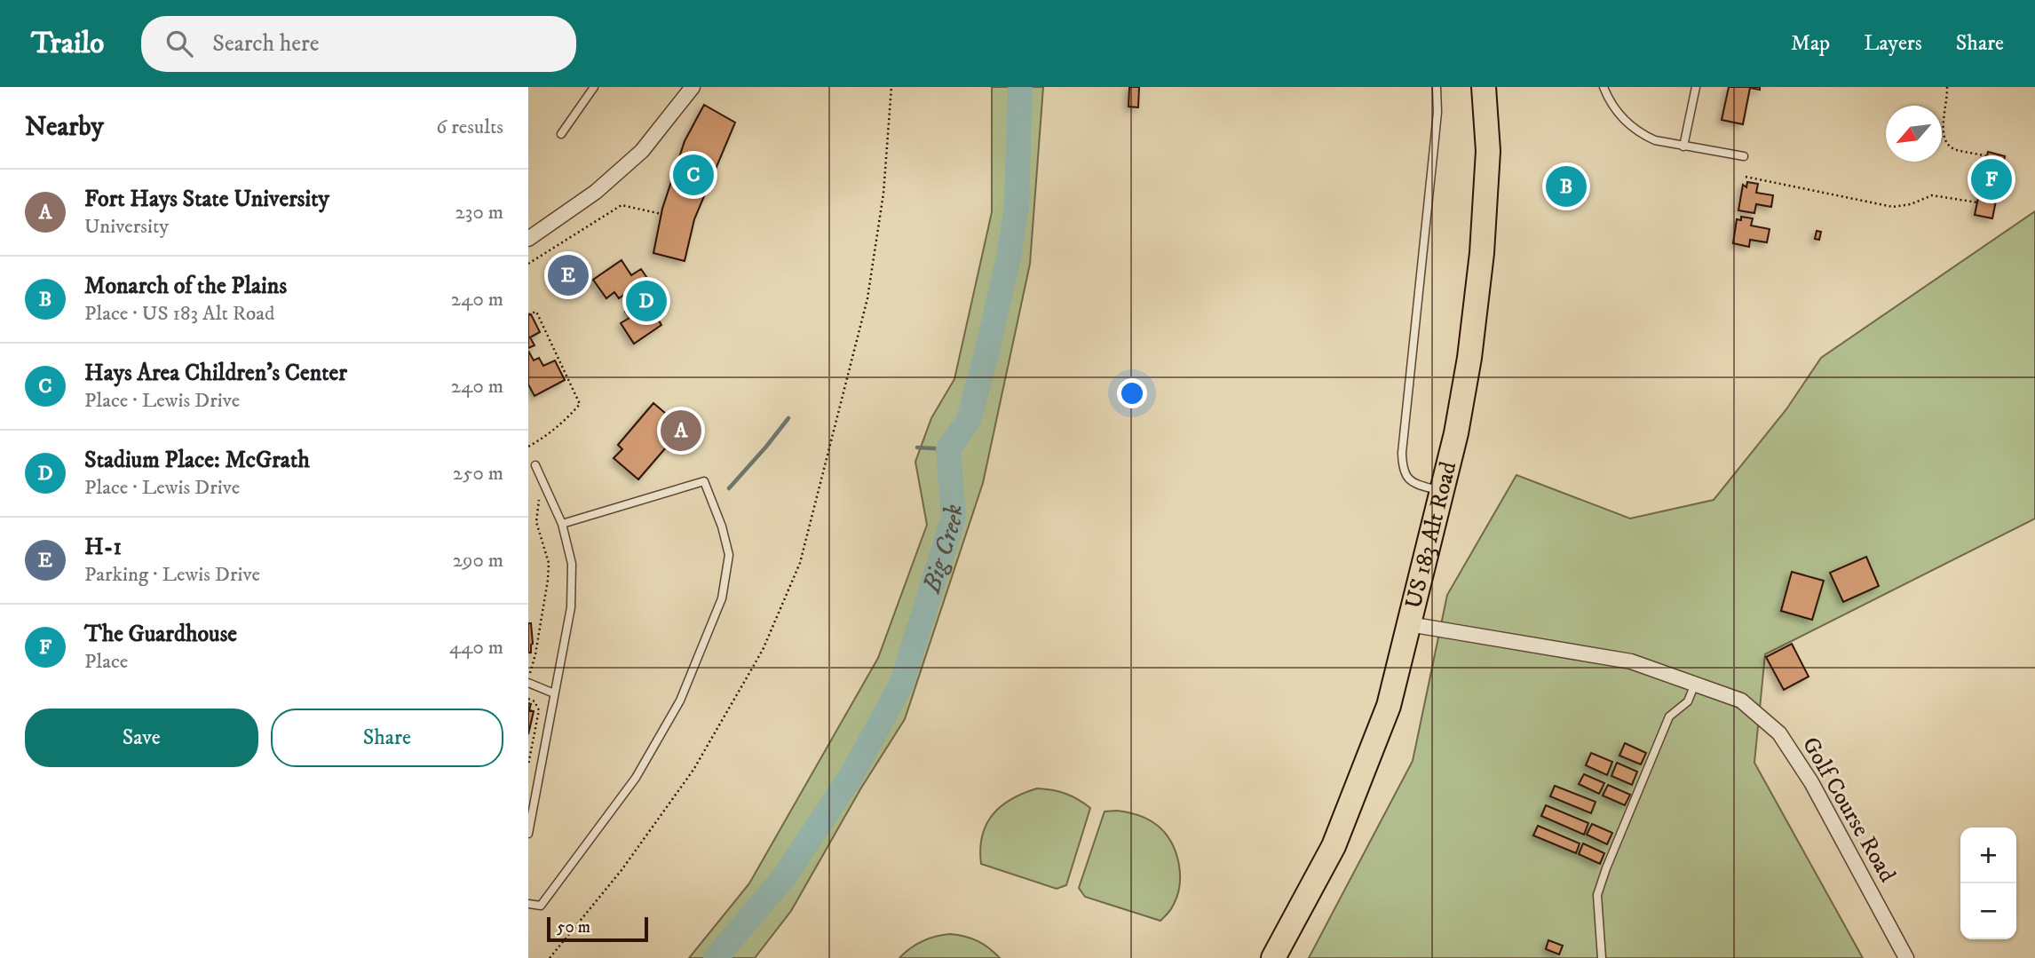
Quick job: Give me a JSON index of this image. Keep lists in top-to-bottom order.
{
  "streets": {
    "highway": ["US 183 Alt Road"],
    "street": ["Golf Course Road"]
  },
  "crossings": [
    ["US 183 Alt Road", "Golf Course Road"]
  ],
  "water": ["Big Creek"],
  "scale_bar": "50 m",
  "north": "bottom left",
  "page": {
    "header": "Trailo",
    "search": "Search here",
    "nav": ["Map", "Layers", "Share"],
    "heading": ["Nearby", "6 results"],
    "pins": [
      "C",
      "F",
      "B",
      "E",
      "D",
      "A"
    ],
    "list": [
      {
        "mark": "A",
        "name": "Fort Hays State University",
        "note": "University",
        "value": "230 m"
      },
      {
        "mark": "B",
        "name": "Monarch of the Plains",
        "note": "Place · US 183 Alt Road",
        "value": "240 m"
      },
      {
        "mark": "C",
        "name": "Hays Area Children's Center",
        "note": "Place · Lewis Drive",
        "value": "240 m"
      },
      {
        "mark": "D",
        "name": "Stadium Place: McGrath",
        "note": "Place · Lewis Drive",
        "value": "250 m"
      },
      {
        "mark": "E",
        "name": "H-1",
        "note": "Parking · Lewis Drive",
        "value": "290 m"
      },
      {
        "mark": "F",
        "name": "The Guardhouse",
        "note": "Place",
        "value": "440 m"
      }
    ],
    "buttons": ["Save", "Share"],
    "map_buttons": ["+", "−"],
    "scale": "50 m"
  }
}
